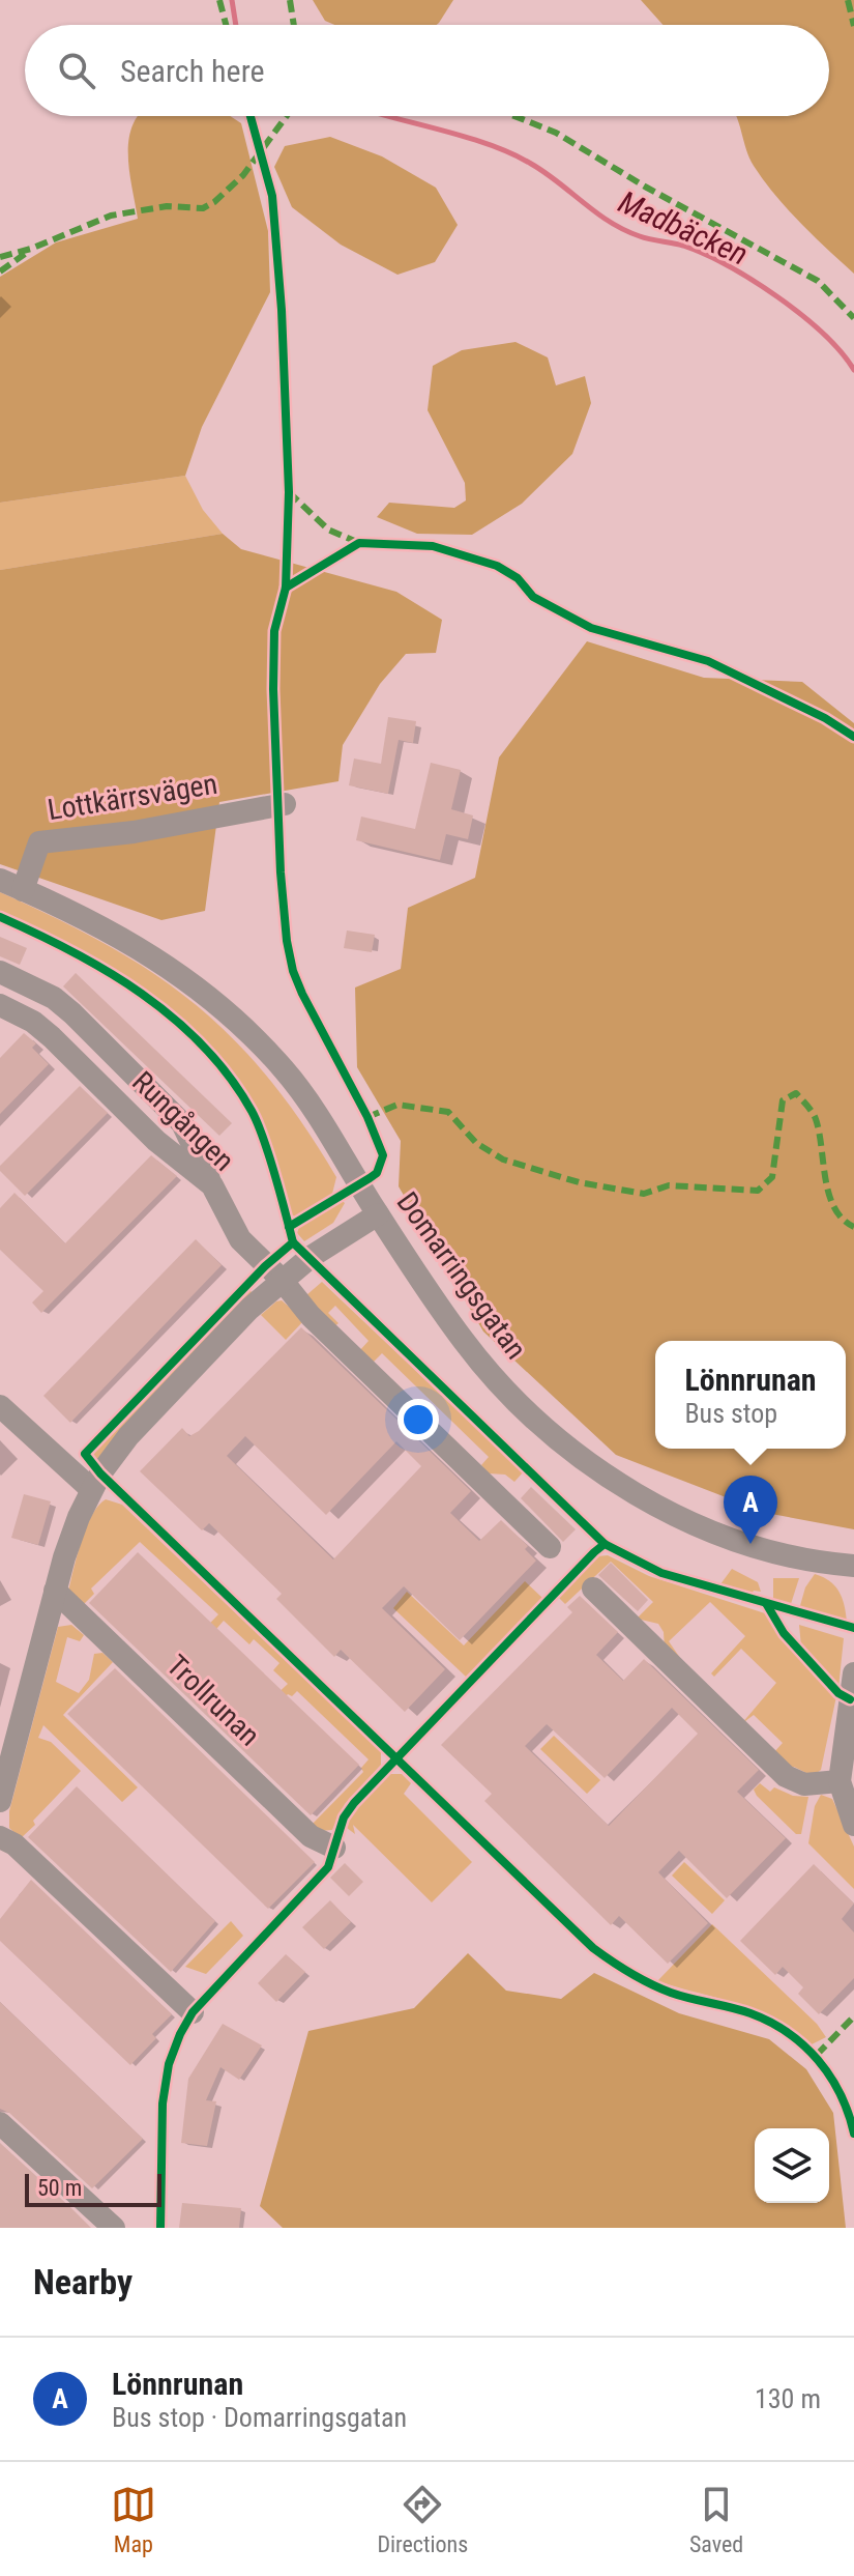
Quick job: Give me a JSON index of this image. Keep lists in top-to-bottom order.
{
  "streets": {
    "street": [
      "Lottkärrsvägen",
      "Rungången",
      "Domarringsgatan",
      "Trollrunan"
    ]
  },
  "crossings": [
    ["Lottkärrsvägen", "Domarringsgatan"]
  ],
  "water": ["Madbäcken"],
  "scale_bar": "50 m",
  "page": {
    "search": "Search here",
    "popup": ["Lönnrunan", "Bus stop"],
    "pins": "A",
    "scale": "50 m",
    "heading": "Nearby",
    "list": [
      {
        "mark": "A",
        "name": "Lönnrunan",
        "note": "Bus stop · Domarringsgatan",
        "value": "130 m"
      }
    ],
    "nav": ["Map", "Directions", "Saved"]
  }
}
